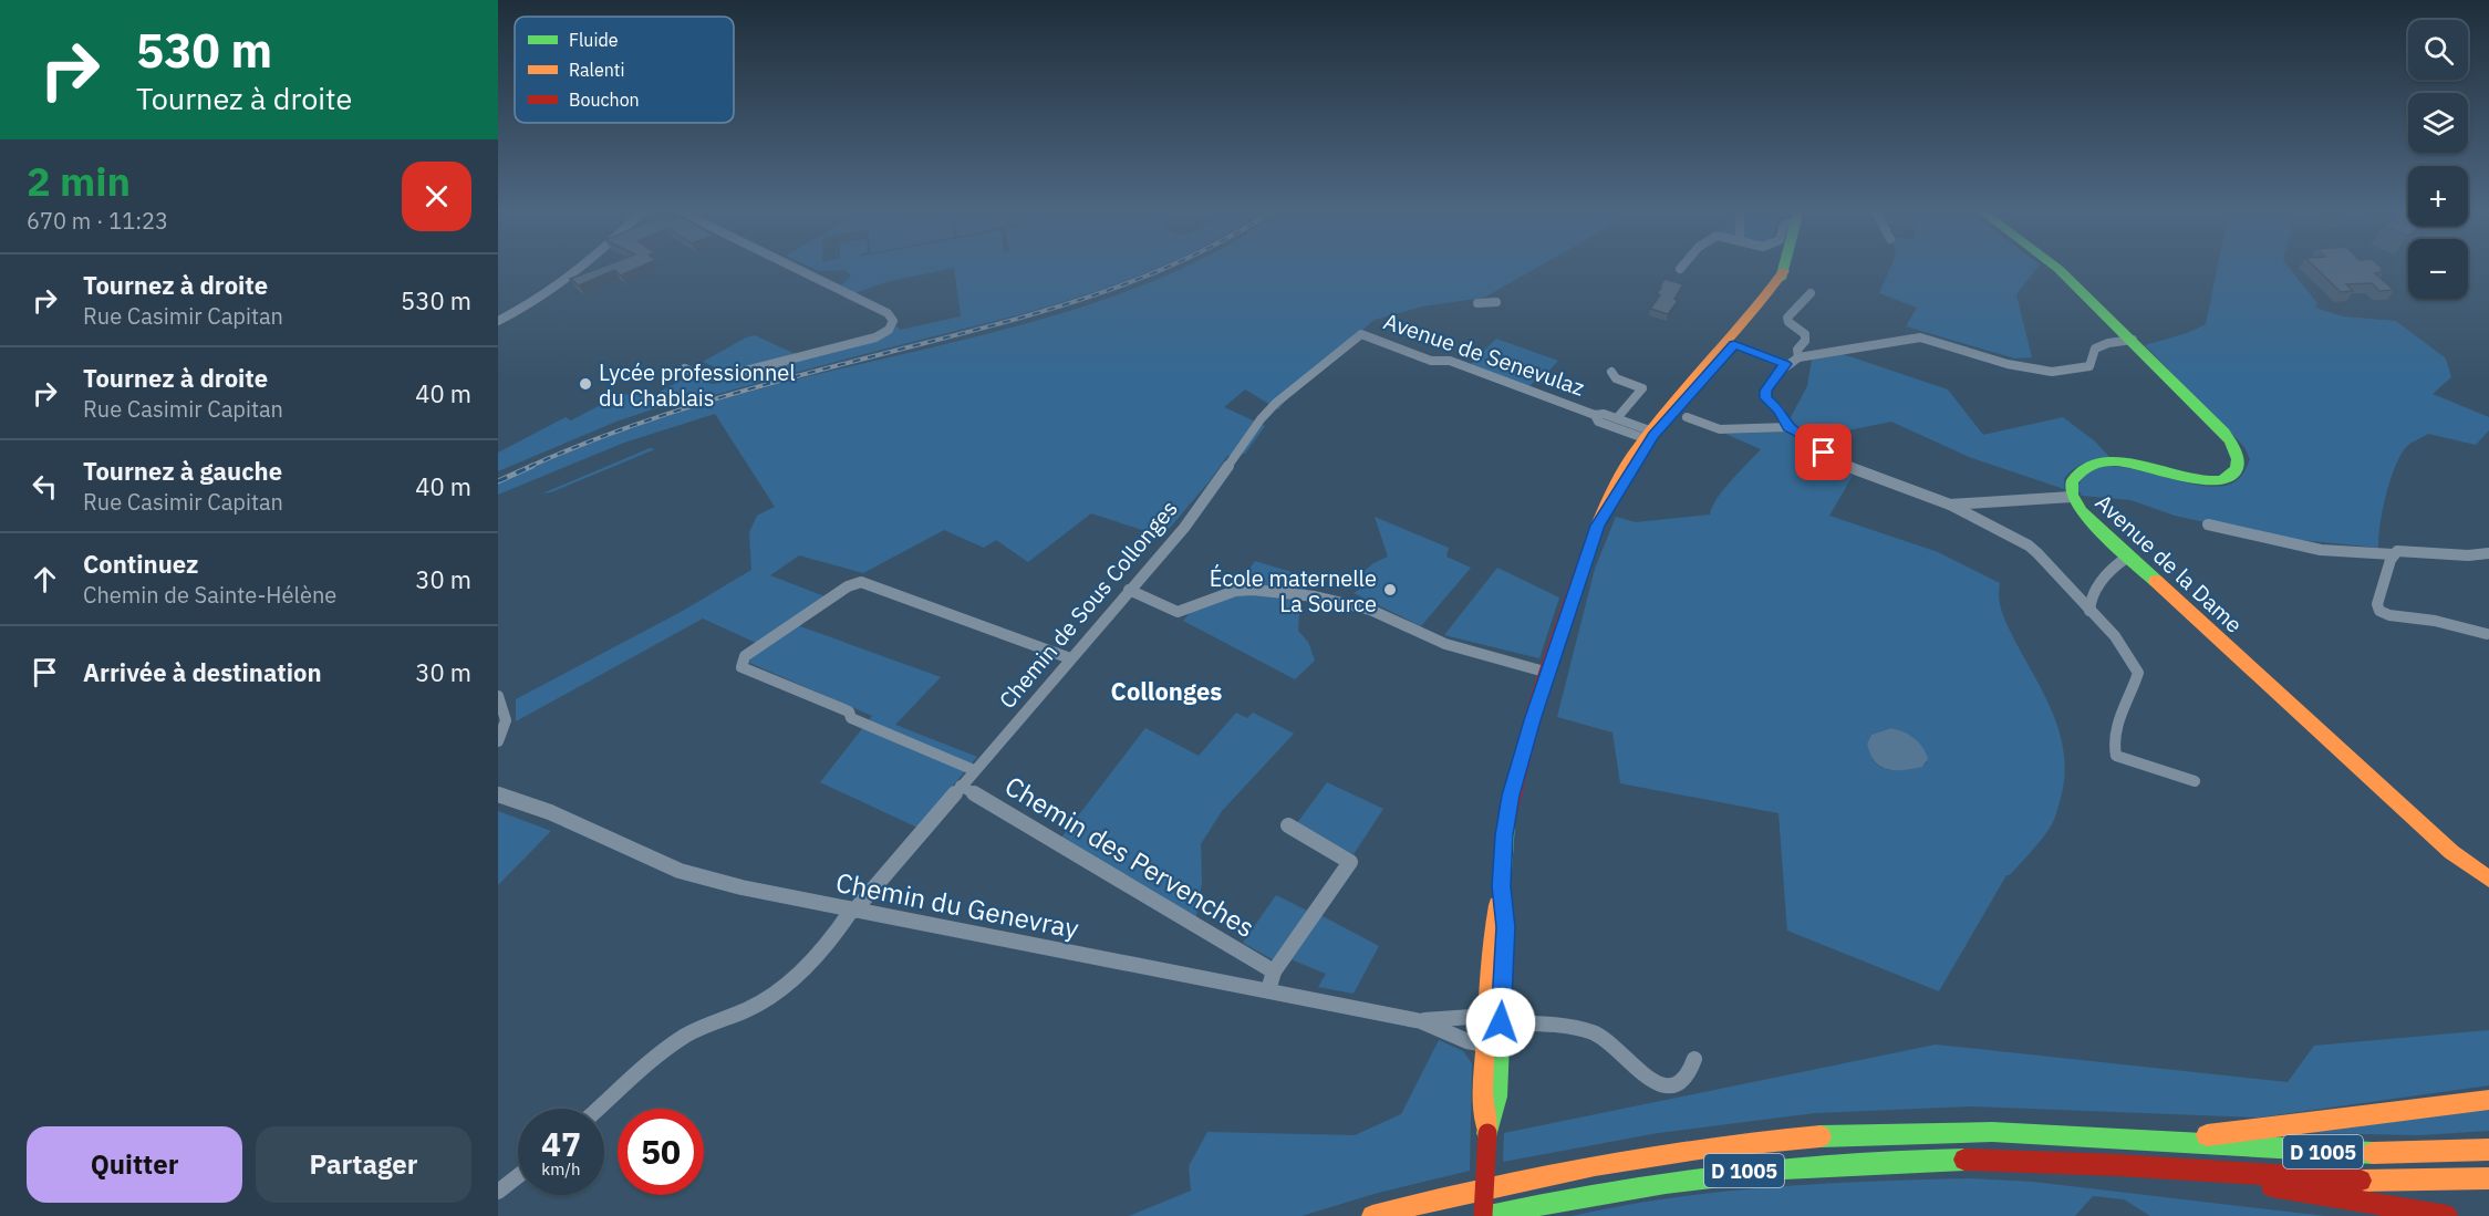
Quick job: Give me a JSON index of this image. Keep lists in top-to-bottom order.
{
  "streets": {
    "main road": ["Avenue de la Dame", "D 1005"],
    "street": [
      "Avenue de Senevulaz",
      "Chemin de Sous Collonges",
      "Chemin des Pervenches",
      "Chemin du Genevray"
    ]
  },
  "crossings": [
    ["Avenue de Senevulaz", "Chemin de Sous Collonges"],
    ["Chemin de Sous Collonges", "Chemin des Pervenches"],
    ["Chemin de Sous Collonges", "Chemin du Genevray"]
  ],
  "districts": ["Collonges"],
  "places": ["Lycée professionnel du Chablais", "École maternelle La Source"],
  "legend": ["Fluide", "Ralenti", "Bouchon"],
  "page": {
    "turn": ["530 m", "Tournez à droite"],
    "map_buttons": ["+", "−"],
    "heading": ["2 min", "670 m · 11:23"],
    "list": [
      {
        "name": "Tournez à droite",
        "note": "Rue Casimir Capitan",
        "value": "530 m"
      },
      {
        "name": "Tournez à droite",
        "note": "Rue Casimir Capitan",
        "value": "40 m"
      },
      {
        "name": "Tournez à gauche",
        "note": "Rue Casimir Capitan",
        "value": "40 m"
      },
      {
        "name": "Continuez",
        "note": "Chemin de Sainte-Hélène",
        "value": "30 m"
      },
      {
        "name": "Arrivée à destination",
        "value": "30 m"
      }
    ],
    "speed": "47 km/h",
    "limit": "50",
    "buttons": ["Quitter", "Partager"]
  }
}
